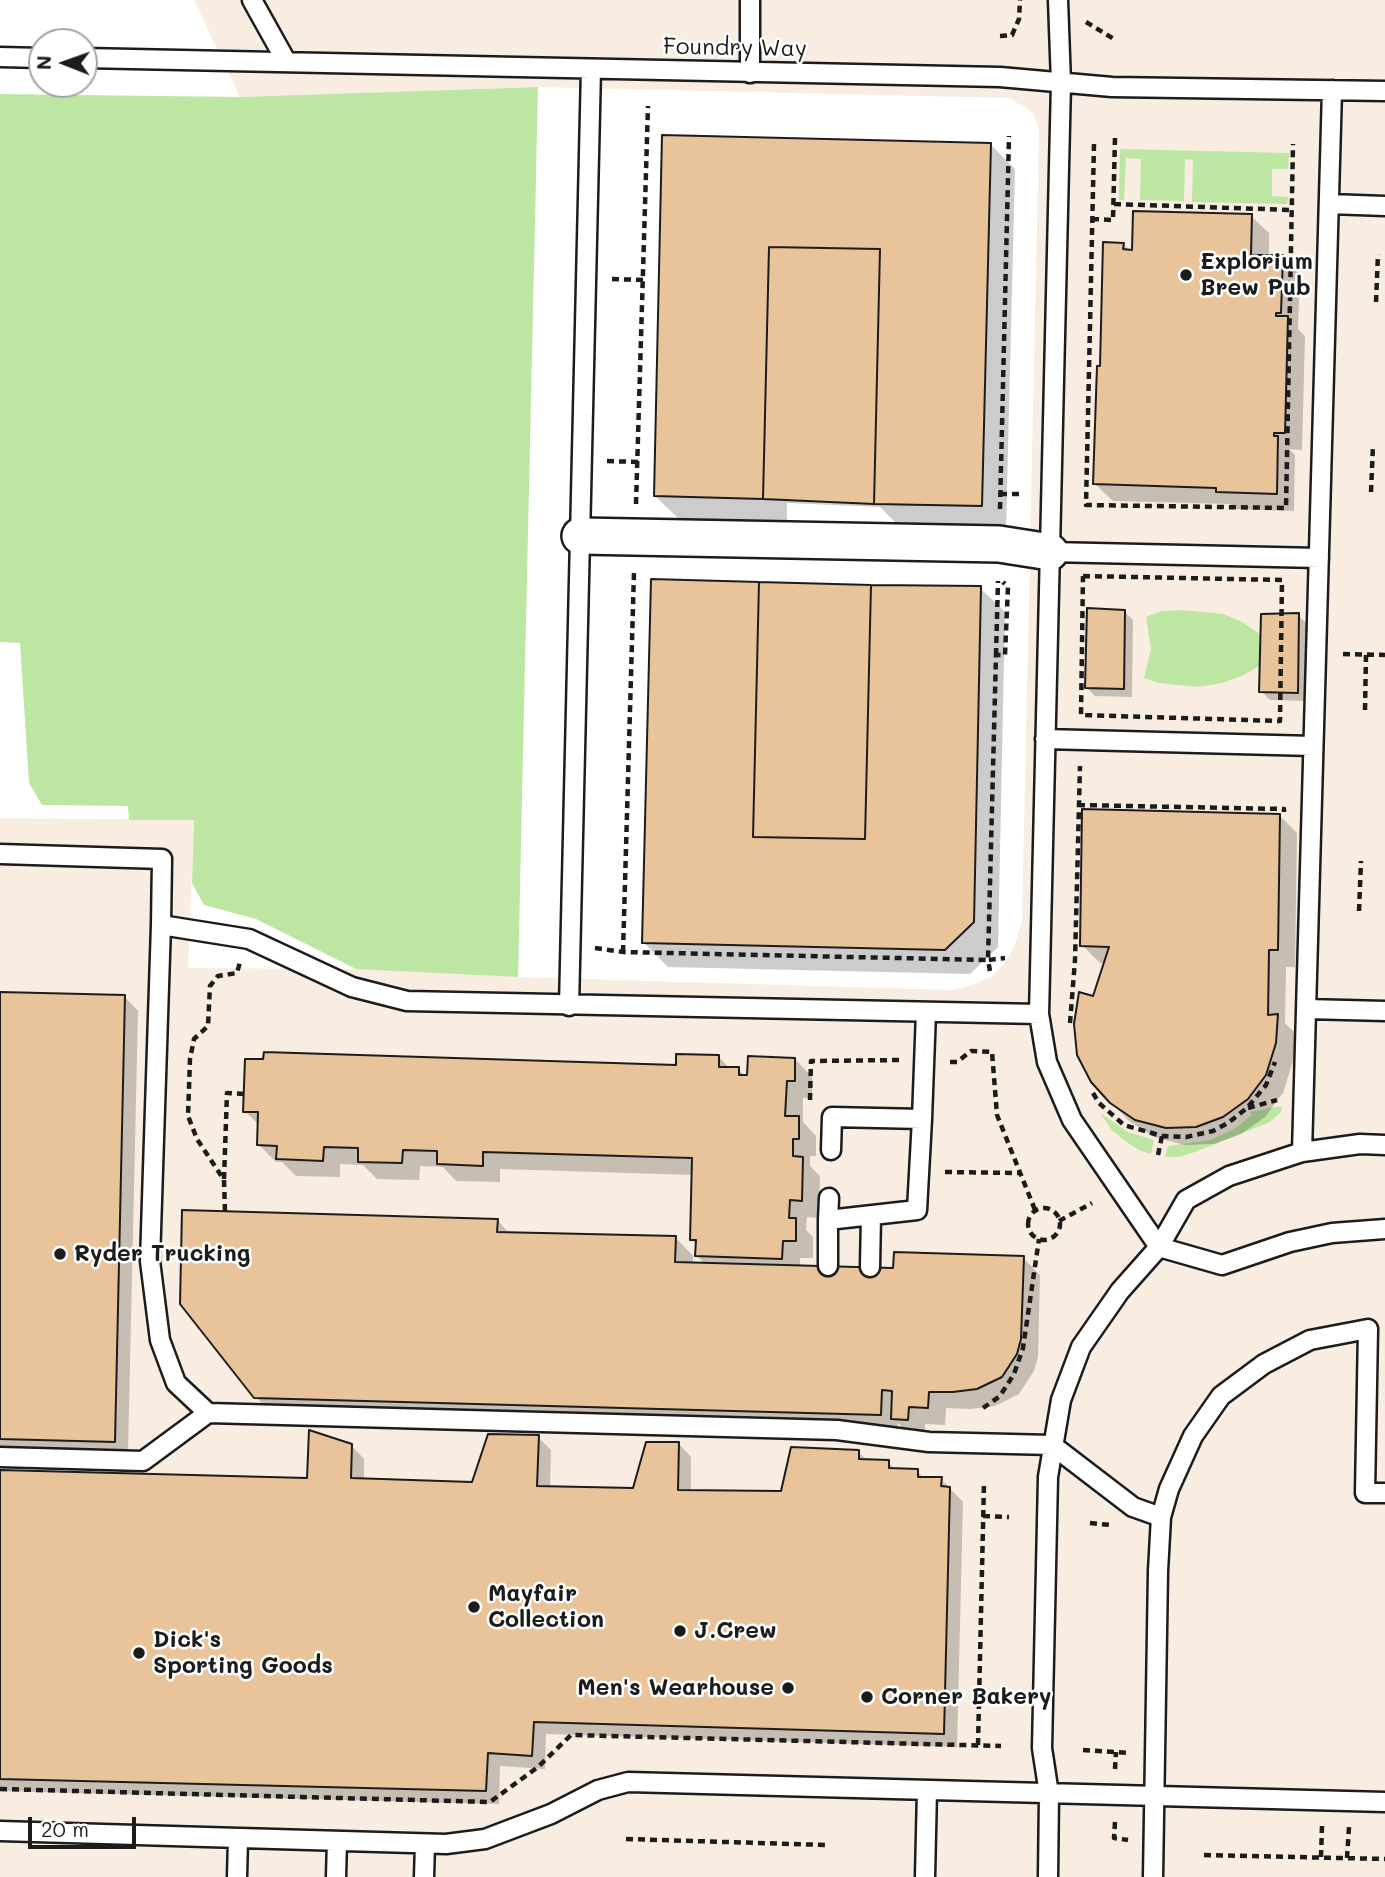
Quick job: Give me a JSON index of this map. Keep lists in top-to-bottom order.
{
  "streets": {
    "lane": ["Foundry Way"]
  },
  "places": [
    "Explorium Brew Pub",
    "Ryder Trucking",
    "Mayfair Collection",
    "J.Crew",
    "Dick's Sporting Goods",
    "Men's Wearhouse",
    "Corner Bakery"
  ],
  "scale_bar": "20 m",
  "north": "left"
}
